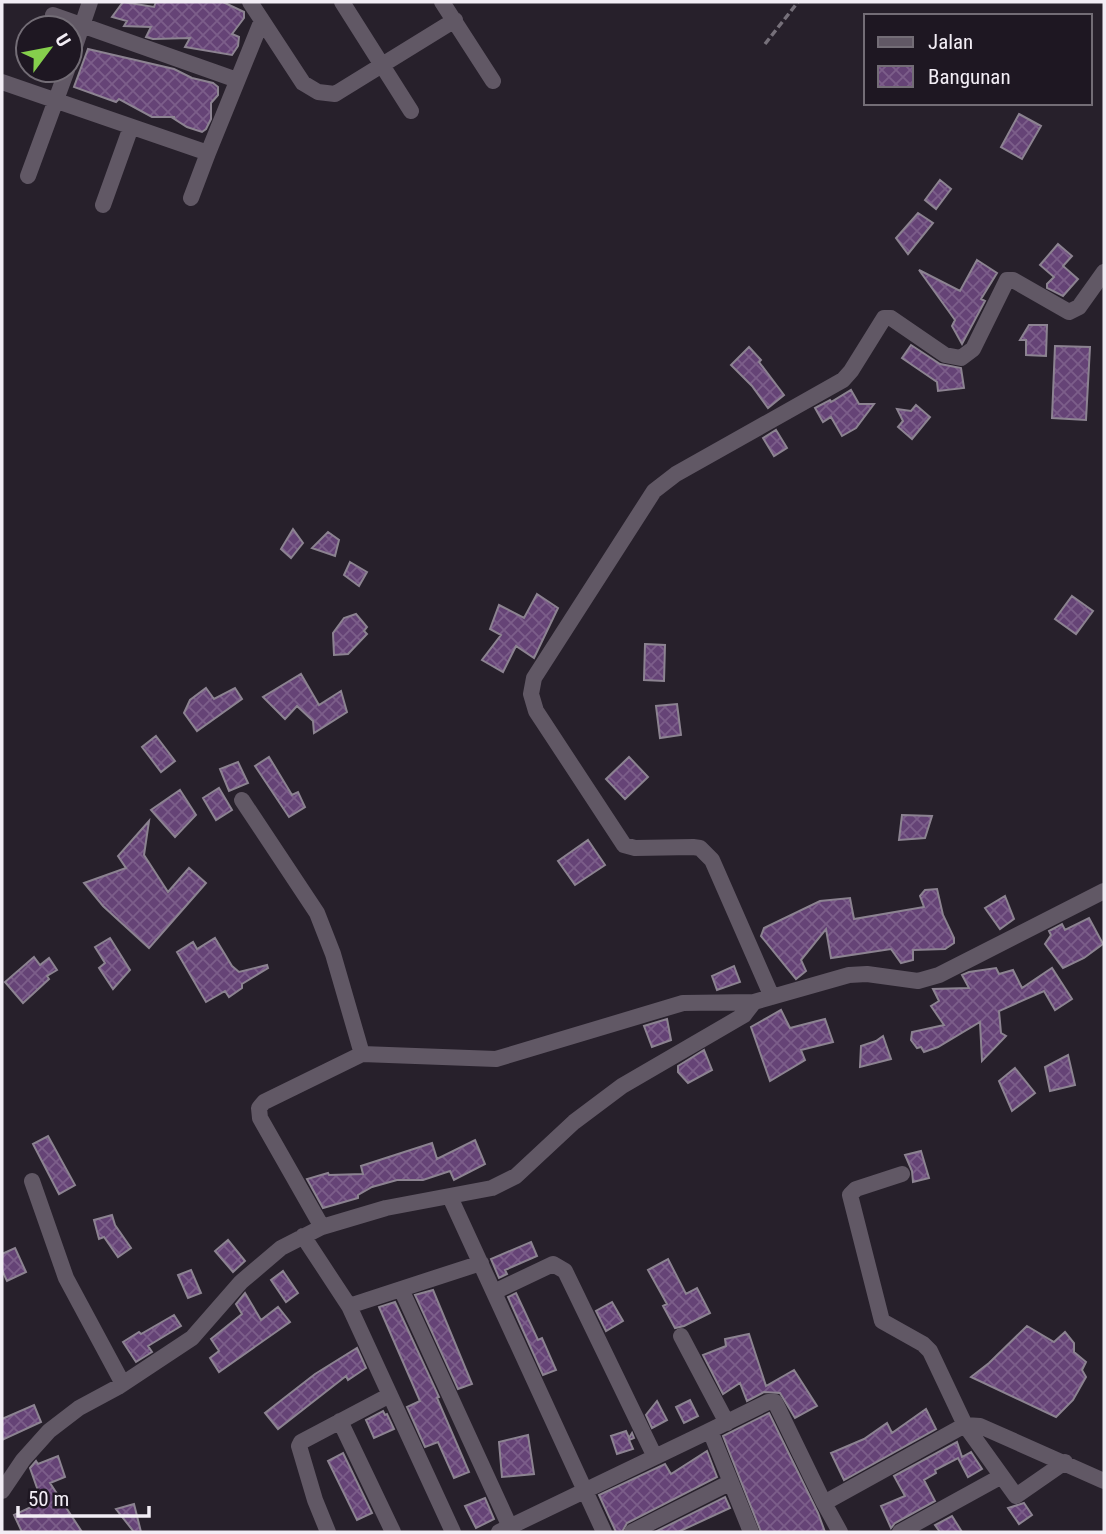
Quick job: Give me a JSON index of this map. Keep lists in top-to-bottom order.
{
  "legend": ["Jalan", "Bangunan"],
  "scale_bar": "50 m",
  "north": "top right"
}
